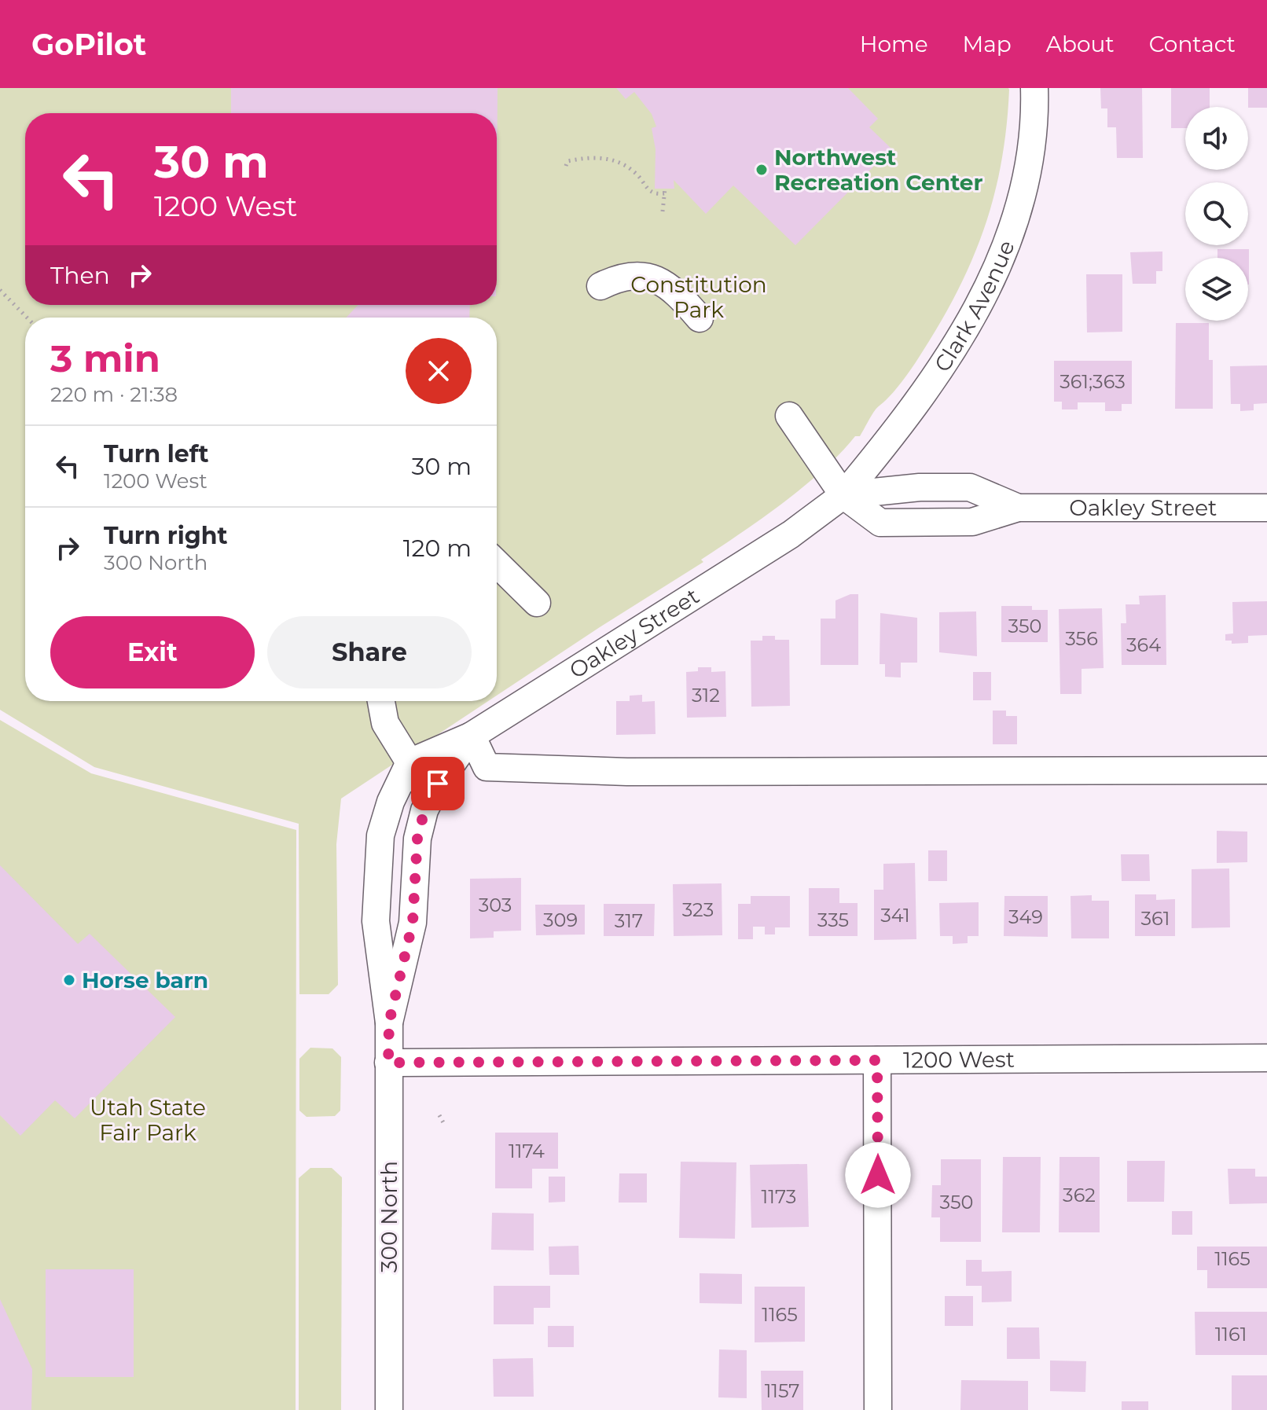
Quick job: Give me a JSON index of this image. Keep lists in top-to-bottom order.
{
  "streets": {
    "street": [
      "Clark Avenue",
      "Oakley Street",
      "1200 West",
      "300 North"
    ]
  },
  "crossings": [
    ["Clark Avenue", "Oakley Street"],
    ["Oakley Street", "300 North"],
    ["1200 West", "300 North"]
  ],
  "parks": ["Constitution Park", "Utah State Fair Park"],
  "places": ["Northwest Recreation Center", "Horse barn"],
  "house_numbers": [
    "361;363",
    "350",
    "356",
    "364",
    "312",
    "303",
    "323",
    "341",
    "349",
    "361",
    "309",
    "335",
    "317",
    "1174",
    "362",
    "1173",
    "350",
    "1165",
    "1165",
    "1161",
    "1157"
  ],
  "page": {
    "header": "GoPilot",
    "nav": [
      "Home",
      "Map",
      "About",
      "Contact"
    ],
    "turn": ["30 m", "1200 West"],
    "then": "Then",
    "heading": ["3 min", "220 m · 21:38"],
    "list": [
      {
        "name": "Turn left",
        "note": "1200 West",
        "value": "30 m"
      },
      {
        "name": "Turn right",
        "note": "300 North",
        "value": "120 m"
      }
    ],
    "buttons": ["Exit", "Share"]
  }
}
